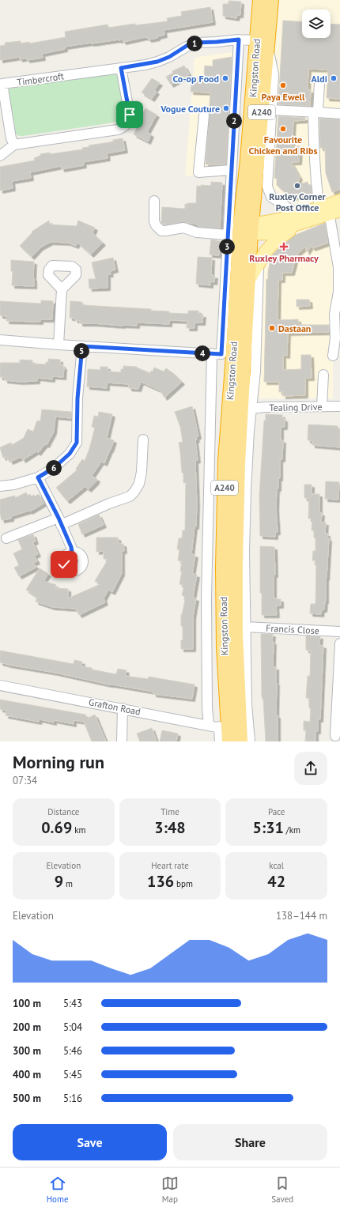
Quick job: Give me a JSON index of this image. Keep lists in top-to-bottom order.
{
  "streets": {
    "highway": ["Kingston Road", "A240"],
    "street": [
      "Timbercroft",
      "Tealing Drive",
      "Francis Close",
      "Grafton Road"
    ]
  },
  "crossings": [
    ["Kingston Road", "Timbercroft"],
    ["Kingston Road", "Grafton Road"]
  ],
  "places": {
    "other": [
      "Co-op Food",
      "Aldi",
      "Paya Ewell",
      "Vogue Couture",
      "Favourite Chicken and Ribs",
      "Ruxley Corner Post Office",
      "Dastaan"
    ],
    "health": ["Ruxley Pharmacy"]
  },
  "page": {
    "pins": [
      "1",
      "2",
      "3",
      "5",
      "4",
      "6"
    ],
    "heading": ["Morning run", "07:34"],
    "stats": [
      ["Distance", "0.69 km"],
      ["Time", "3:48"],
      ["Pace", "5:31 /km"],
      ["Elevation", "9 m"],
      ["Heart rate", "136 bpm"],
      ["kcal", "42"]
    ],
    "chart": ["Elevation", "138–144 m"],
    "list": [
      {
        "name": "100 m",
        "note": "5:43"
      },
      {
        "name": "200 m",
        "note": "5:04"
      },
      {
        "name": "300 m",
        "note": "5:46"
      },
      {
        "name": "400 m",
        "note": "5:45"
      },
      {
        "name": "500 m",
        "note": "5:16"
      }
    ],
    "buttons": ["Save", "Share"],
    "tabs": ["Home", "Map", "Saved"]
  }
}
